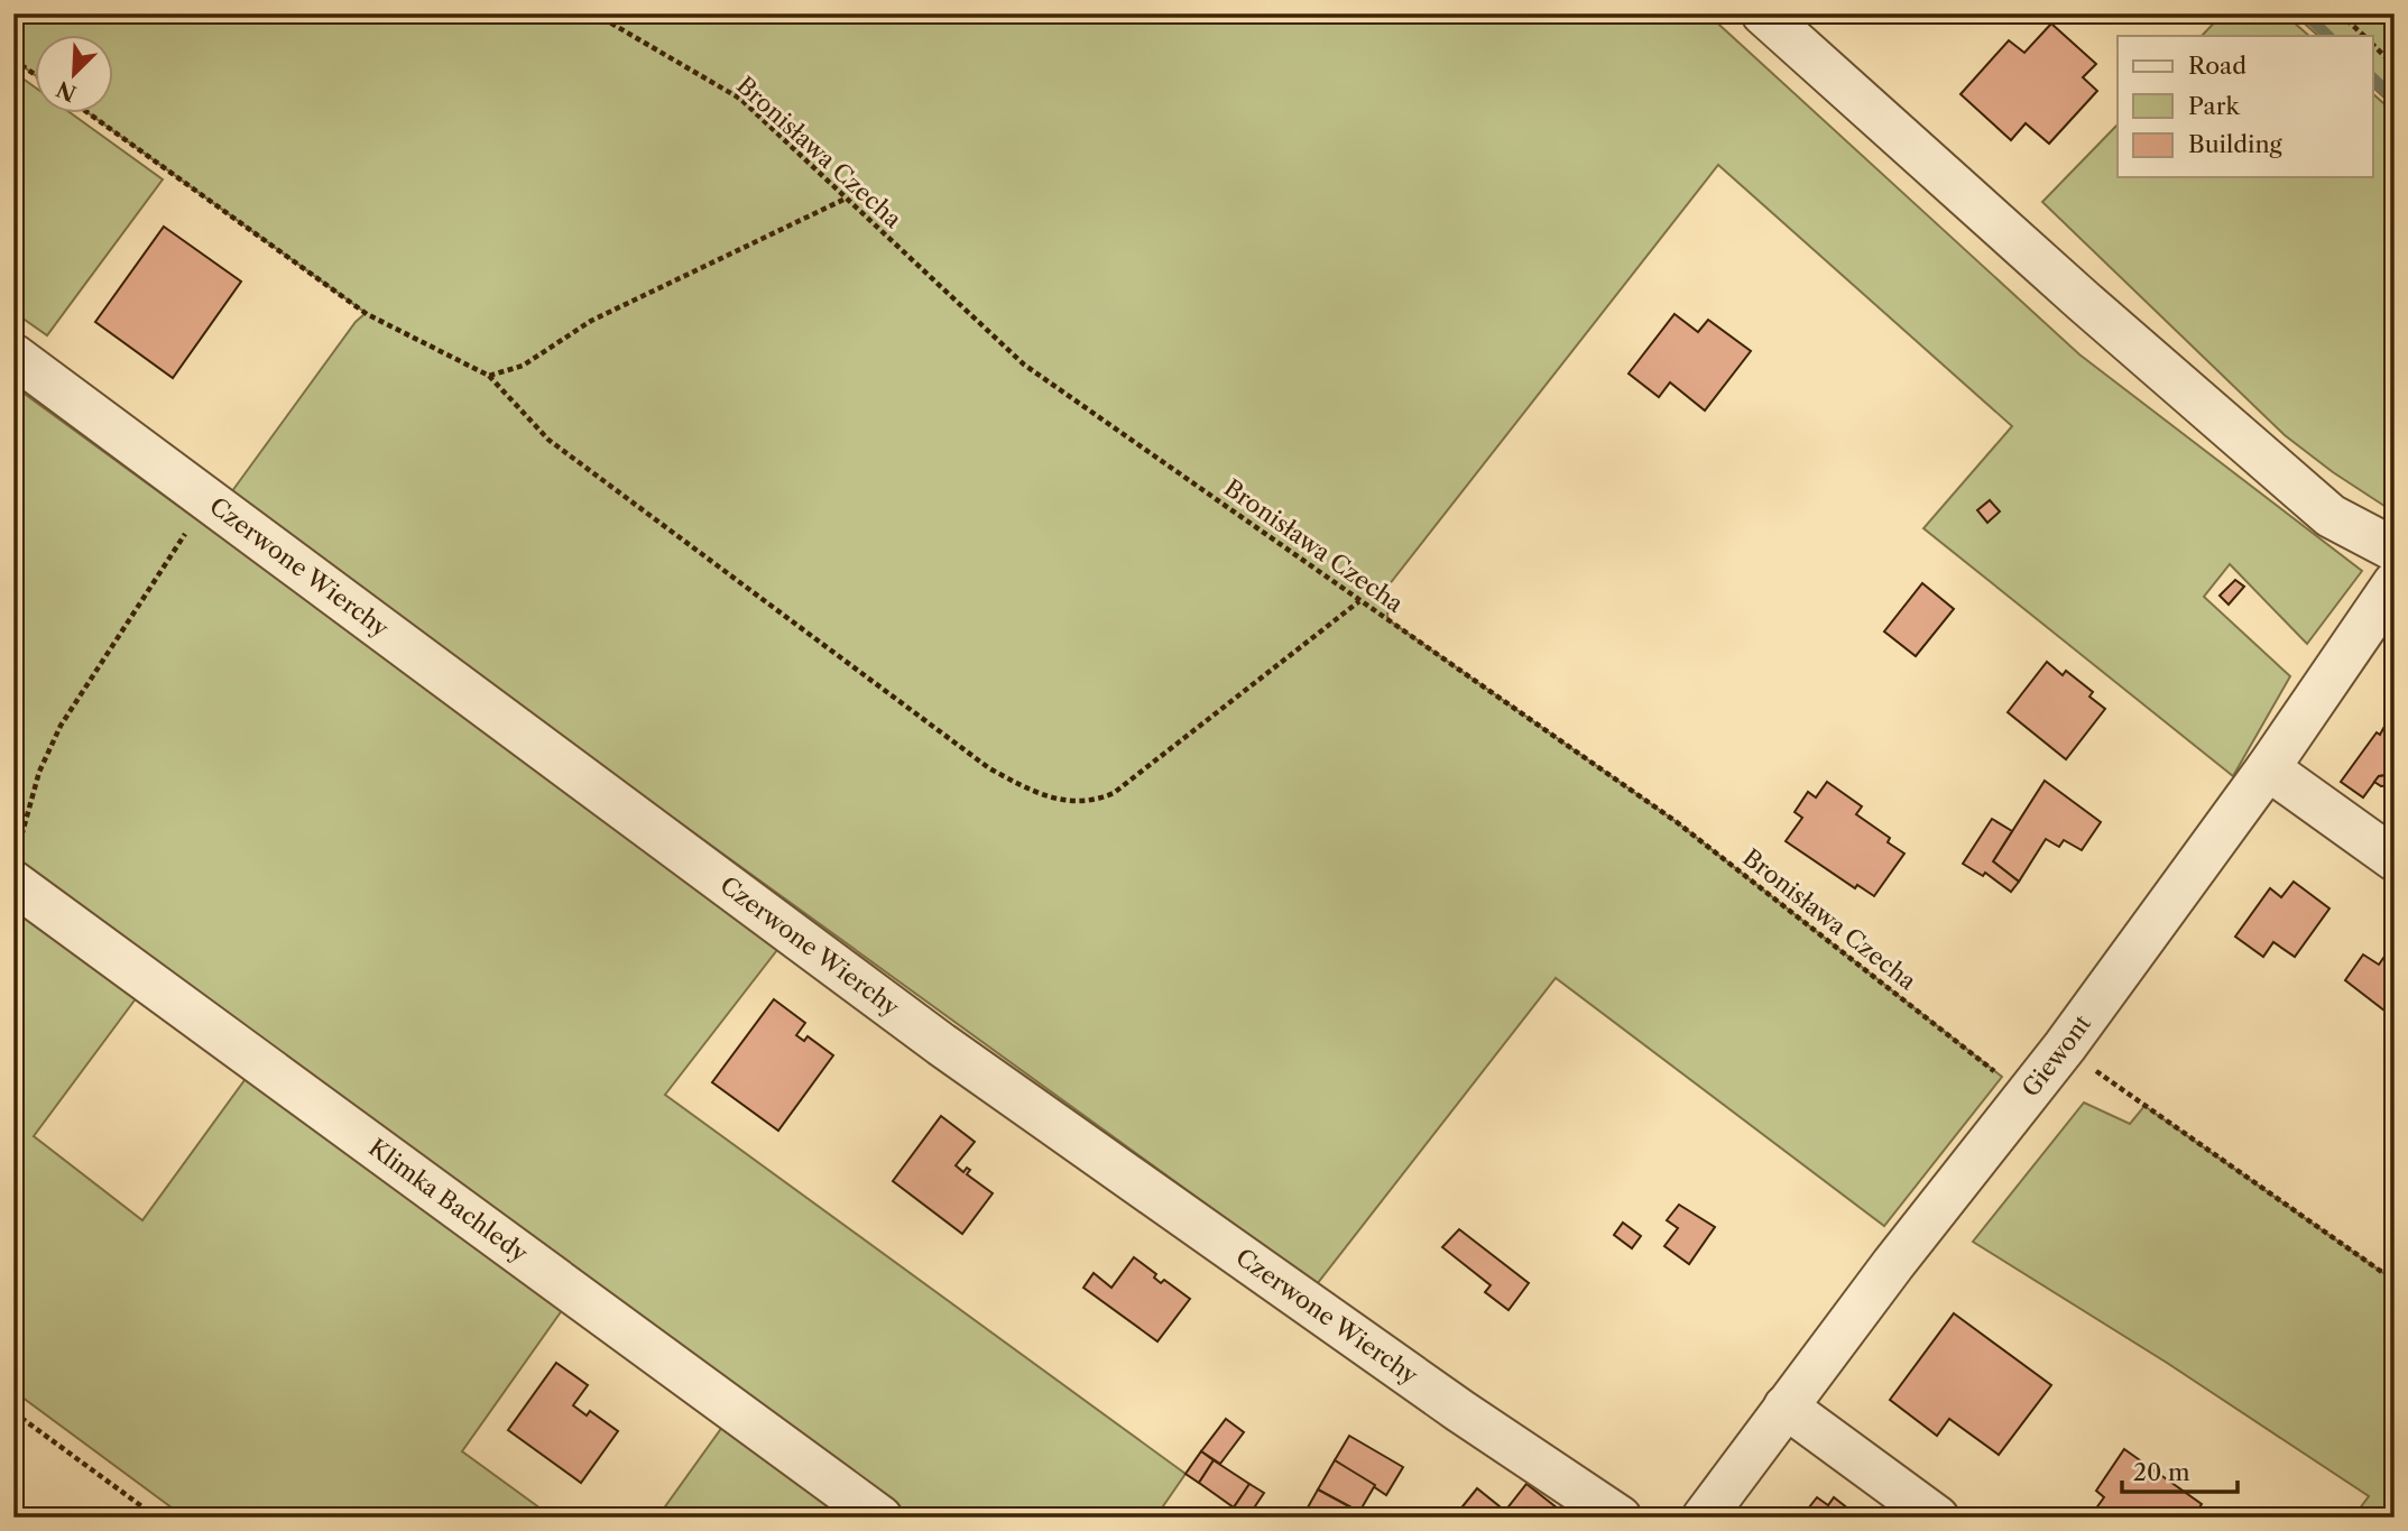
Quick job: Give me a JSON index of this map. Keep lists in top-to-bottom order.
{
  "streets": {
    "street": ["Czerwone Wierchy", "Giewont", "Klimka Bachledy"],
    "path": ["Bronisława Czecha"]
  },
  "crossings": [
    ["Bronisława Czecha", "Giewont"]
  ],
  "legend": ["Road", "Park", "Building"],
  "scale_bar": "20 m",
  "north": "bottom left"
}
